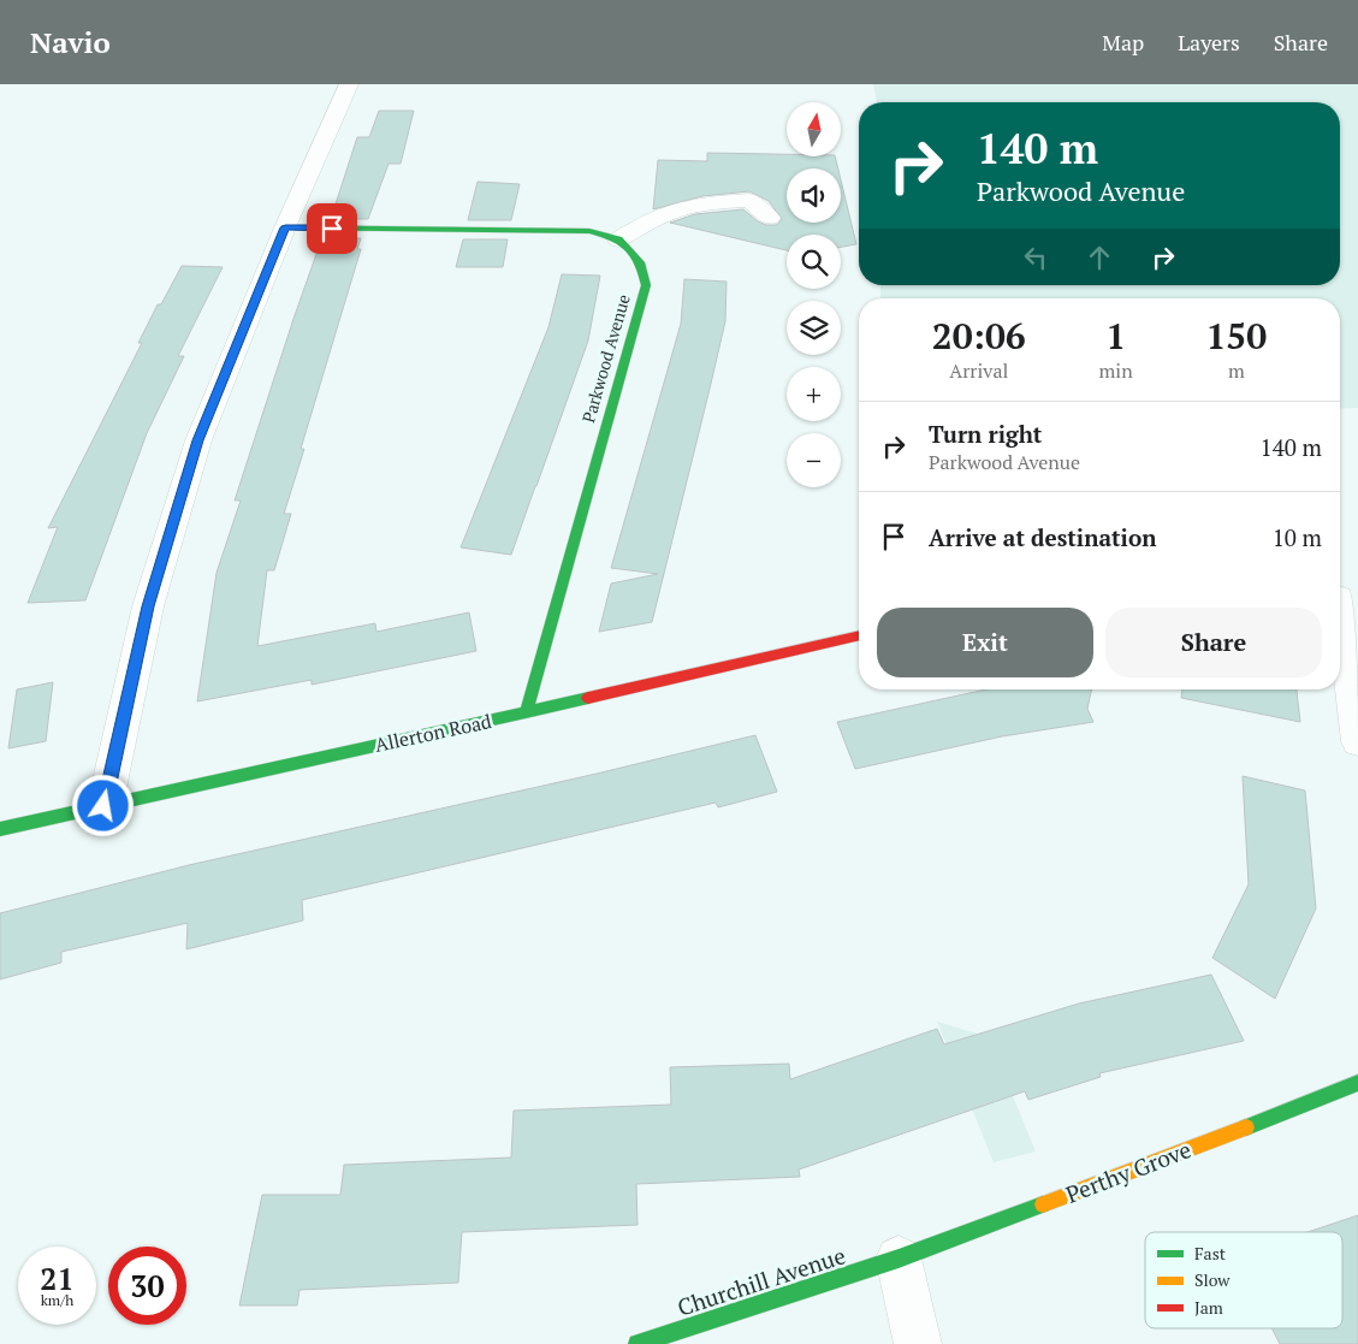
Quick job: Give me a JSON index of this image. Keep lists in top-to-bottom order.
{
  "streets": {
    "street": [
      "Parkwood Avenue",
      "Allerton Road",
      "Perthy Grove",
      "Churchill Avenue"
    ]
  },
  "crossings": [
    ["Parkwood Avenue", "Allerton Road"],
    ["Perthy Grove", "Churchill Avenue"]
  ],
  "legend": ["Fast", "Slow", "Jam"],
  "north": "top",
  "page": {
    "header": "Navio",
    "nav": ["Map", "Layers", "Share"],
    "map_buttons": ["+", "−"],
    "turn": ["140 m", "Parkwood Avenue"],
    "eta": [
      "20:06",
      "Arrival",
      "1",
      "min",
      "150",
      "m"
    ],
    "list": [
      {
        "name": "Turn right",
        "note": "Parkwood Avenue",
        "value": "140 m"
      },
      {
        "name": "Arrive at destination",
        "value": "10 m"
      }
    ],
    "buttons": ["Exit", "Share"],
    "speed": "21 km/h",
    "limit": "30"
  }
}
